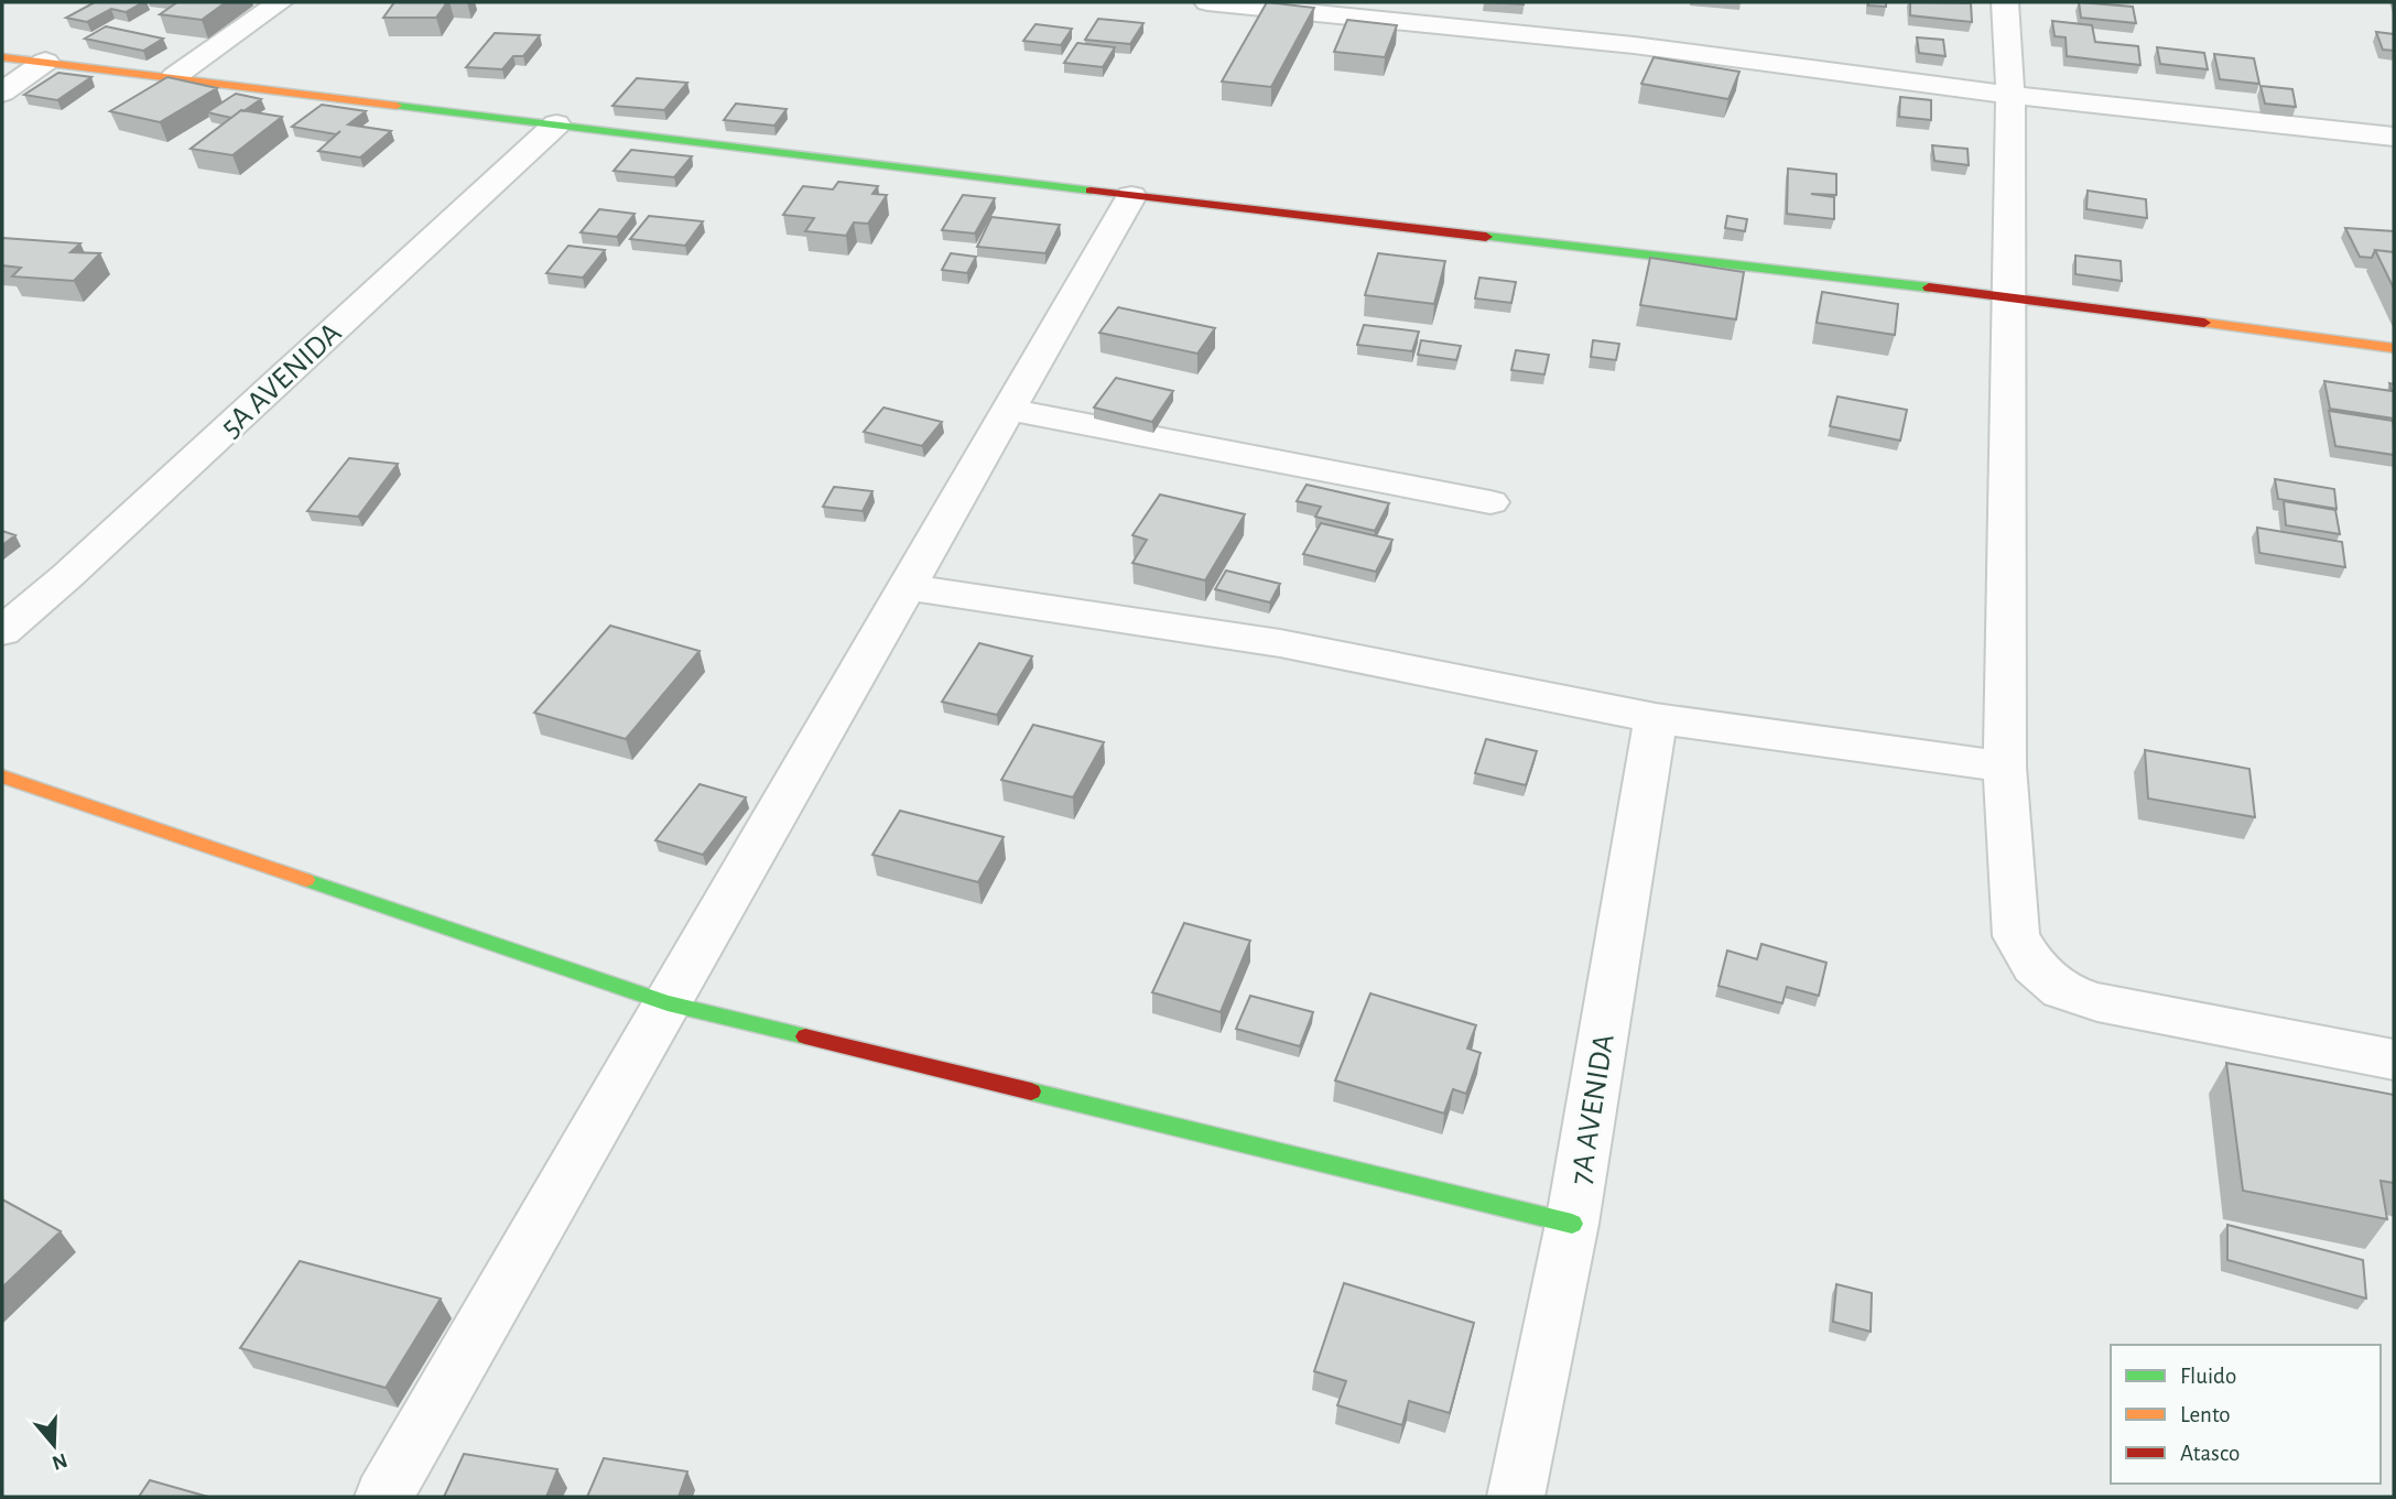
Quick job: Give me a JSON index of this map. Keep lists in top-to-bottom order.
{
  "streets": {
    "street": ["5A AVENIDA", "7A AVENIDA"]
  },
  "legend": ["Fluido", "Lento", "Atasco"],
  "north": "bottom"
}
